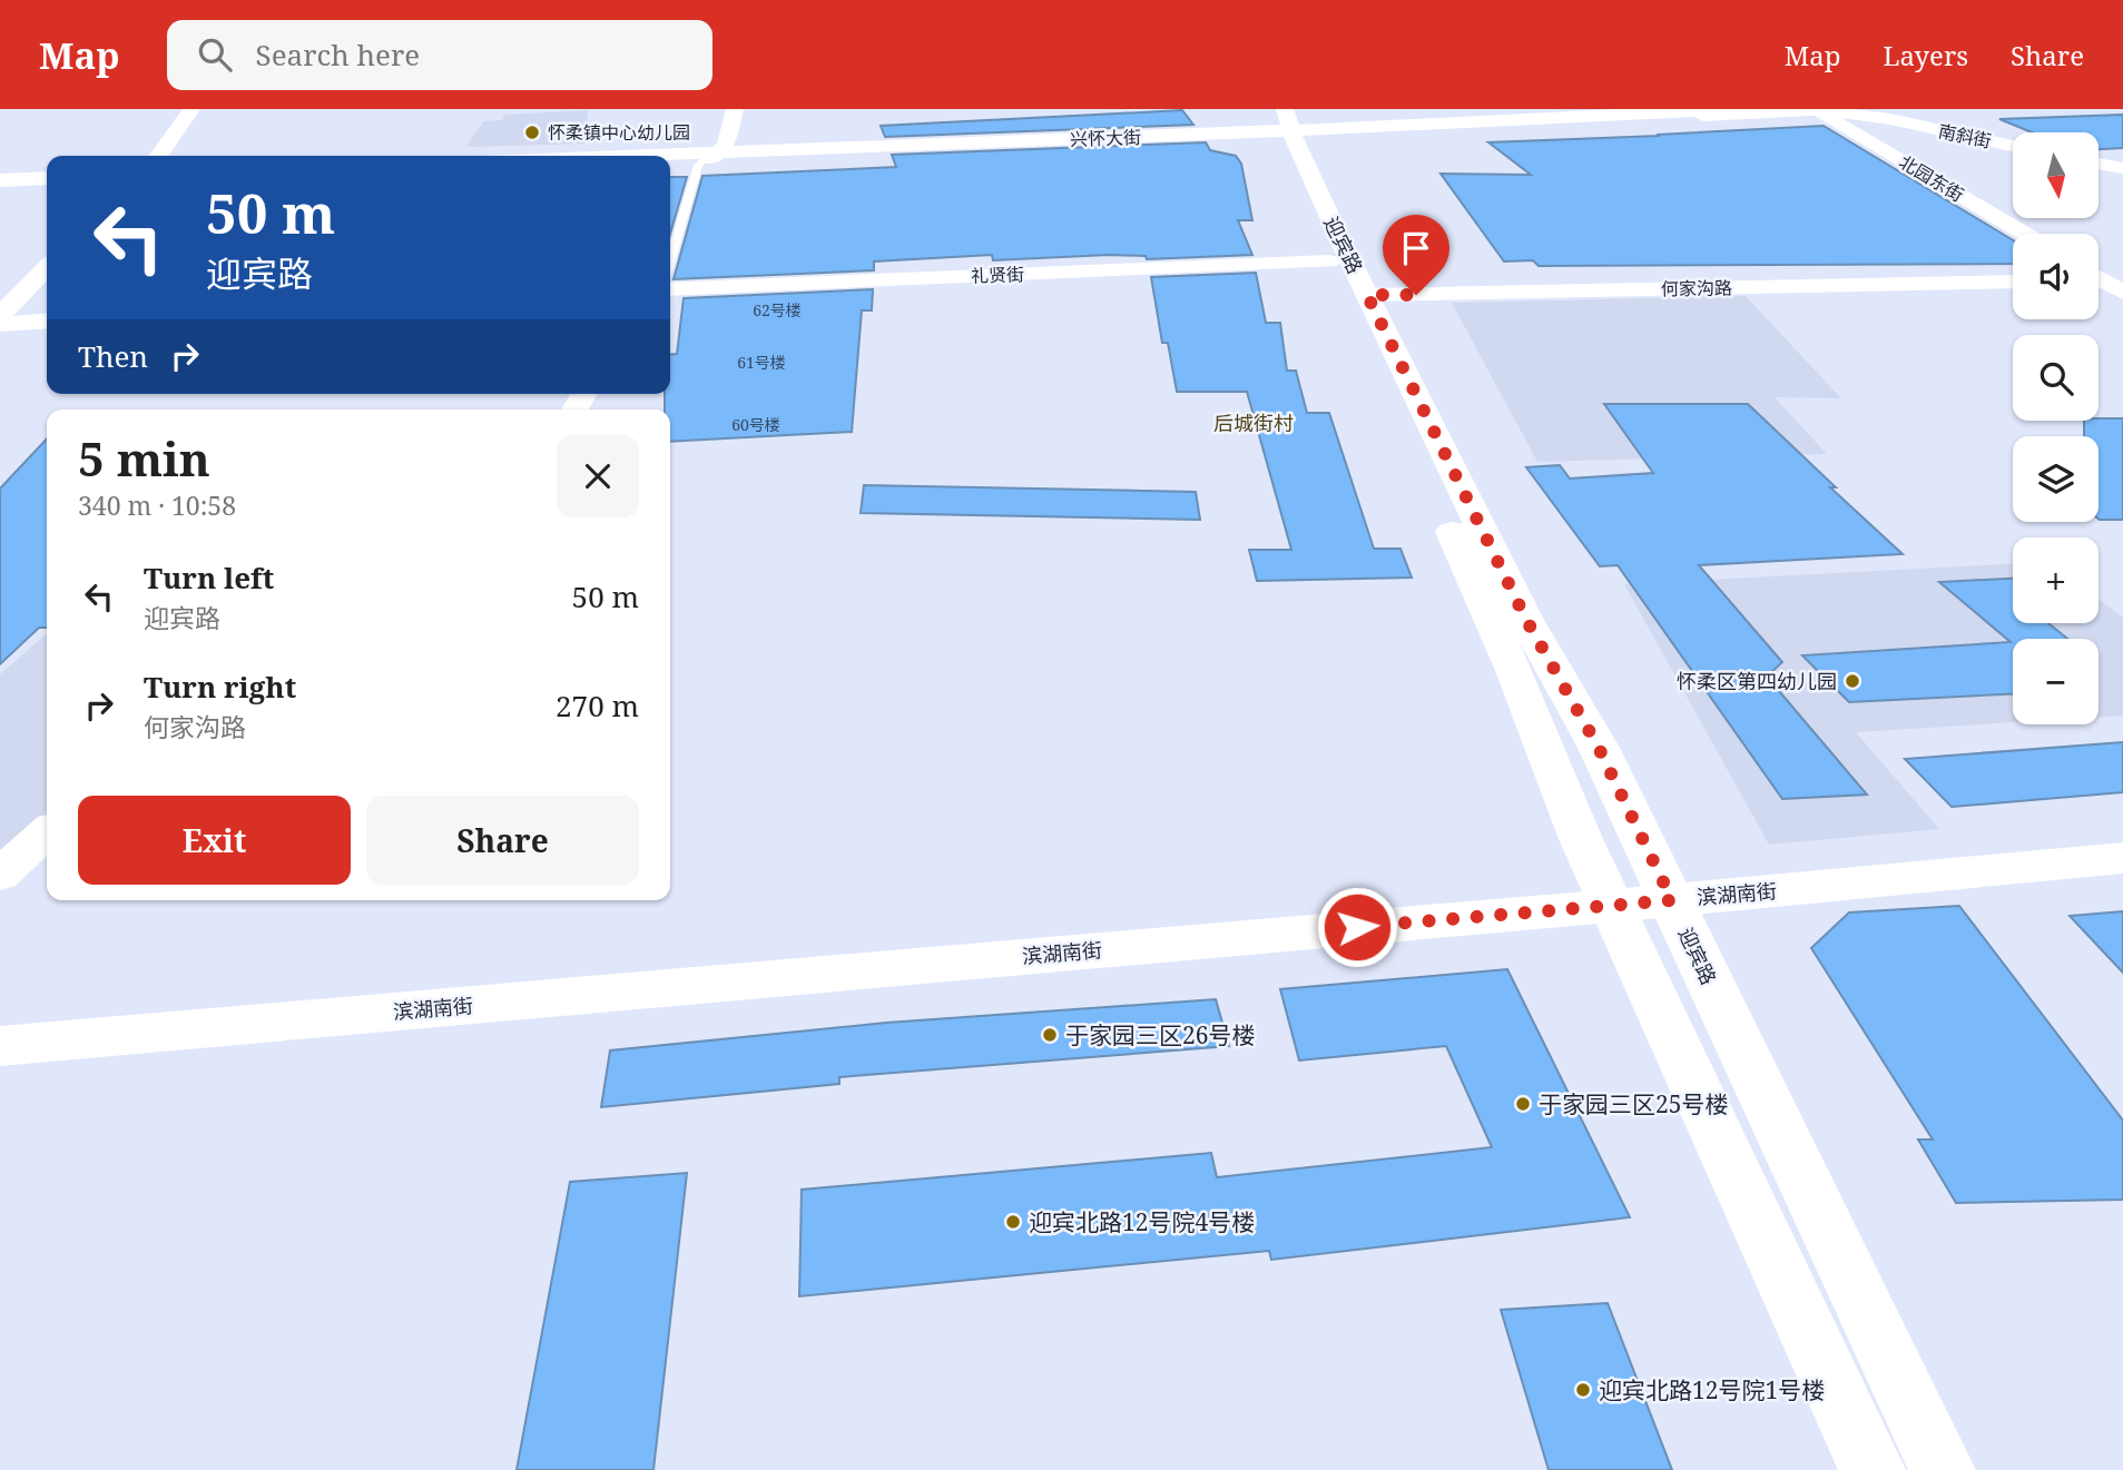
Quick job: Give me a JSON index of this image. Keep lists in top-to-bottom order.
{
  "streets": {
    "main road": ["兴怀大街", "迎宾路", "滨湖南街"],
    "street": [
      "南斜街",
      "北园东街",
      "礼贤街",
      "何家沟路"
    ]
  },
  "crossings": [
    ["南斜街", "兴怀大街"],
    ["南斜街", "北园东街"],
    ["兴怀大街", "北园东街"],
    ["兴怀大街", "迎宾路"],
    ["迎宾路", "礼贤街"],
    ["迎宾路", "何家沟路"],
    ["迎宾路", "滨湖南街"]
  ],
  "districts": ["后城街村"],
  "places": [
    "怀柔镇中心幼儿园",
    "怀柔区第四幼儿园",
    "于家园三区26号楼",
    "于家园三区25号楼",
    "迎宾北路12号院4号楼",
    "迎宾北路12号院1号楼"
  ],
  "house_numbers": ["62号楼", "61号楼", "60号楼"],
  "north": "bottom",
  "page": {
    "header": "Map",
    "search": "Search here",
    "nav": ["Map", "Layers", "Share"],
    "map_buttons": ["+", "−"],
    "turn": ["50 m", "迎宾路"],
    "then": "Then",
    "heading": ["5 min", "340 m · 10:58"],
    "list": [
      {
        "name": "Turn left",
        "note": "迎宾路",
        "value": "50 m"
      },
      {
        "name": "Turn right",
        "note": "何家沟路",
        "value": "270 m"
      }
    ],
    "buttons": ["Exit", "Share"]
  }
}
